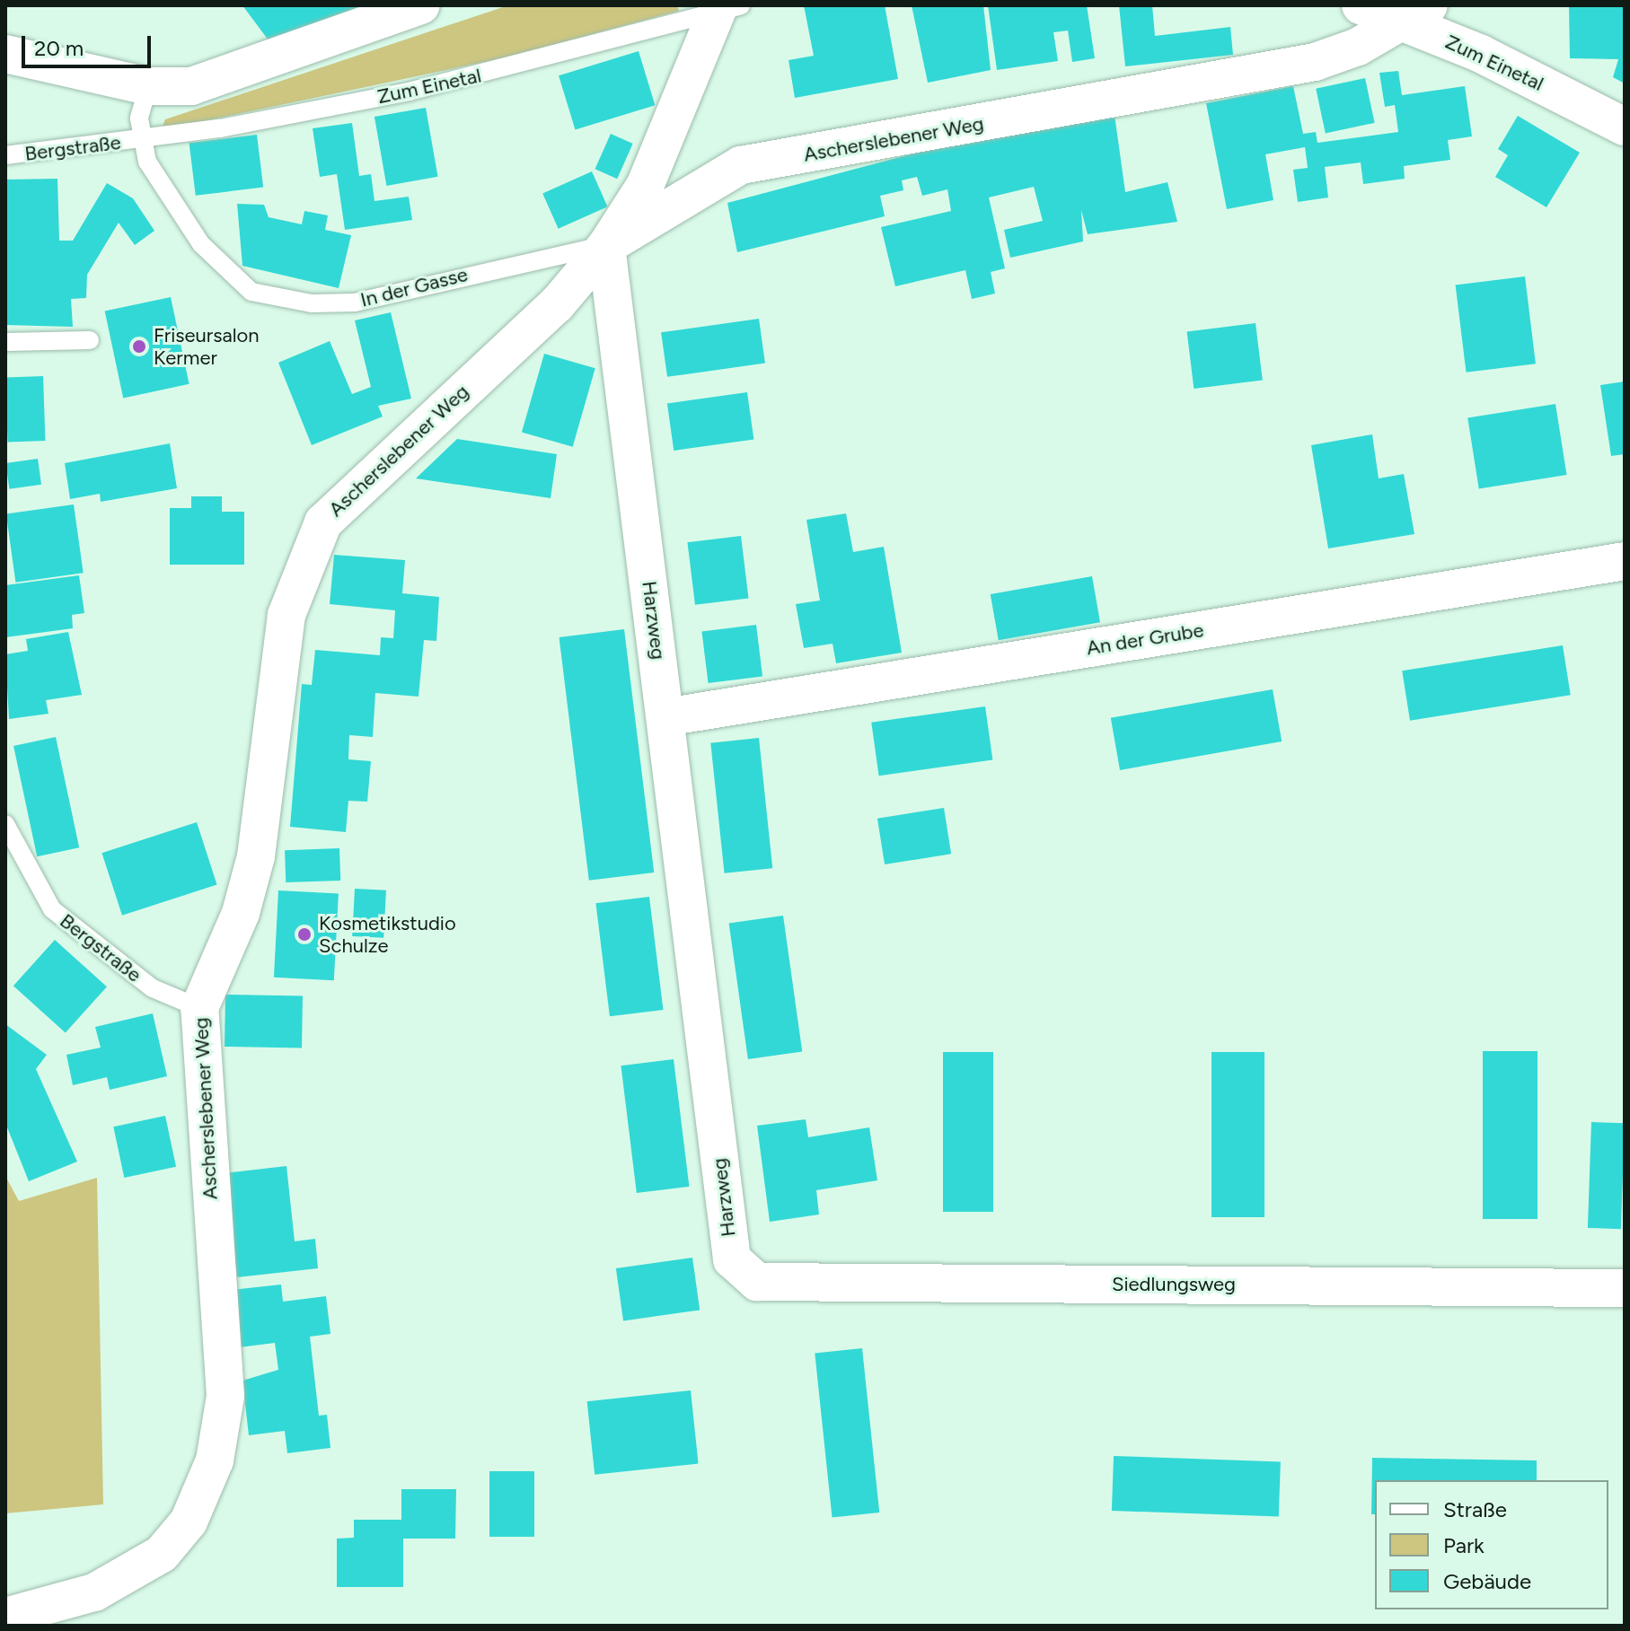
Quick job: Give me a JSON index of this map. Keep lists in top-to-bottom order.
{
  "streets": {
    "street": [
      "Zum Einetal",
      "Ascherslebener Weg",
      "Harzweg",
      "An der Grube",
      "Siedlungsweg"
    ],
    "lane": ["Bergstraße", "In der Gasse"]
  },
  "crossings": [
    ["Zum Einetal", "Ascherslebener Weg"],
    ["Zum Einetal", "Bergstraße"],
    ["Zum Einetal", "In der Gasse"],
    ["Ascherslebener Weg", "Bergstraße"],
    ["Ascherslebener Weg", "In der Gasse"],
    ["Ascherslebener Weg", "Harzweg"],
    ["Bergstraße", "In der Gasse"],
    ["In der Gasse", "Harzweg"],
    ["Harzweg", "An der Grube"],
    ["Harzweg", "Siedlungsweg"]
  ],
  "places": ["Friseursalon Kermer", "Kosmetikstudio Schulze"],
  "legend": ["Straße", "Park", "Gebäude"],
  "scale_bar": "20 m"
}
